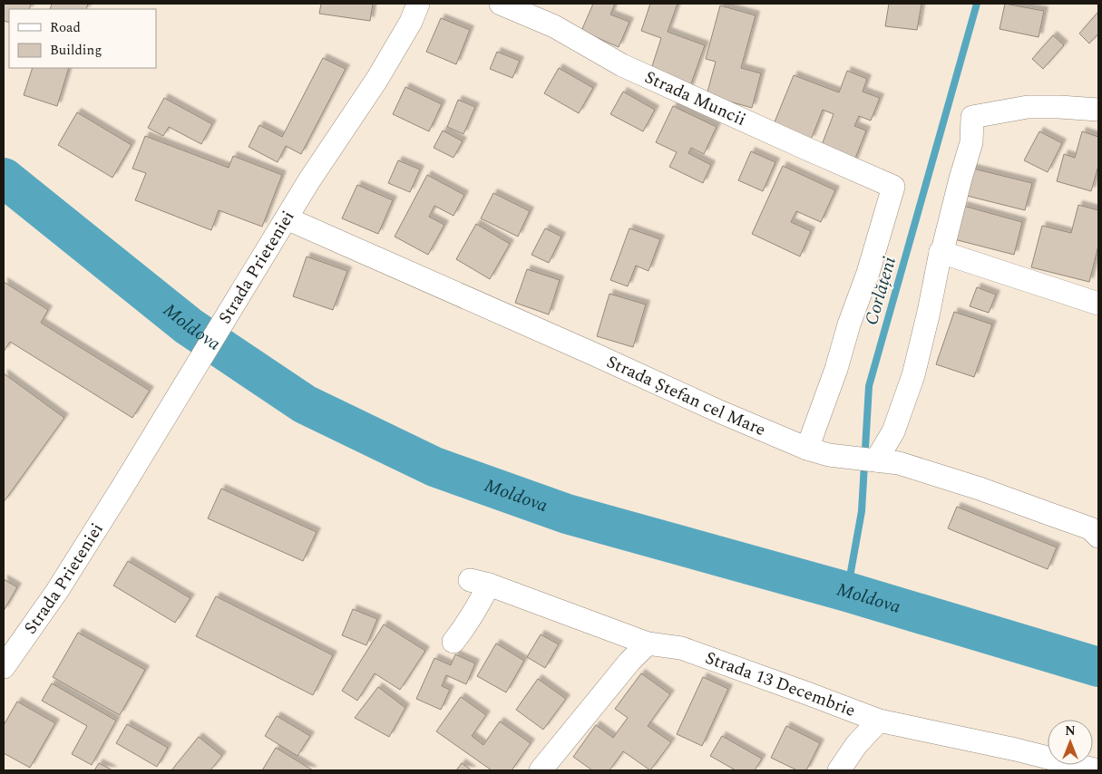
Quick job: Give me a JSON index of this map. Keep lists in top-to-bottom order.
{
  "streets": {
    "street": [
      "Strada Muncii",
      "Strada Prieteniei",
      "Strada Ștefan cel Mare",
      "Strada 13 Decembrie"
    ]
  },
  "crossings": [
    ["Strada Muncii", "Strada Ștefan cel Mare"],
    ["Strada Prieteniei", "Strada Ștefan cel Mare"]
  ],
  "water": ["Corlățeni", "Moldova"],
  "legend": ["Road", "Building"],
  "north": "top"
}
